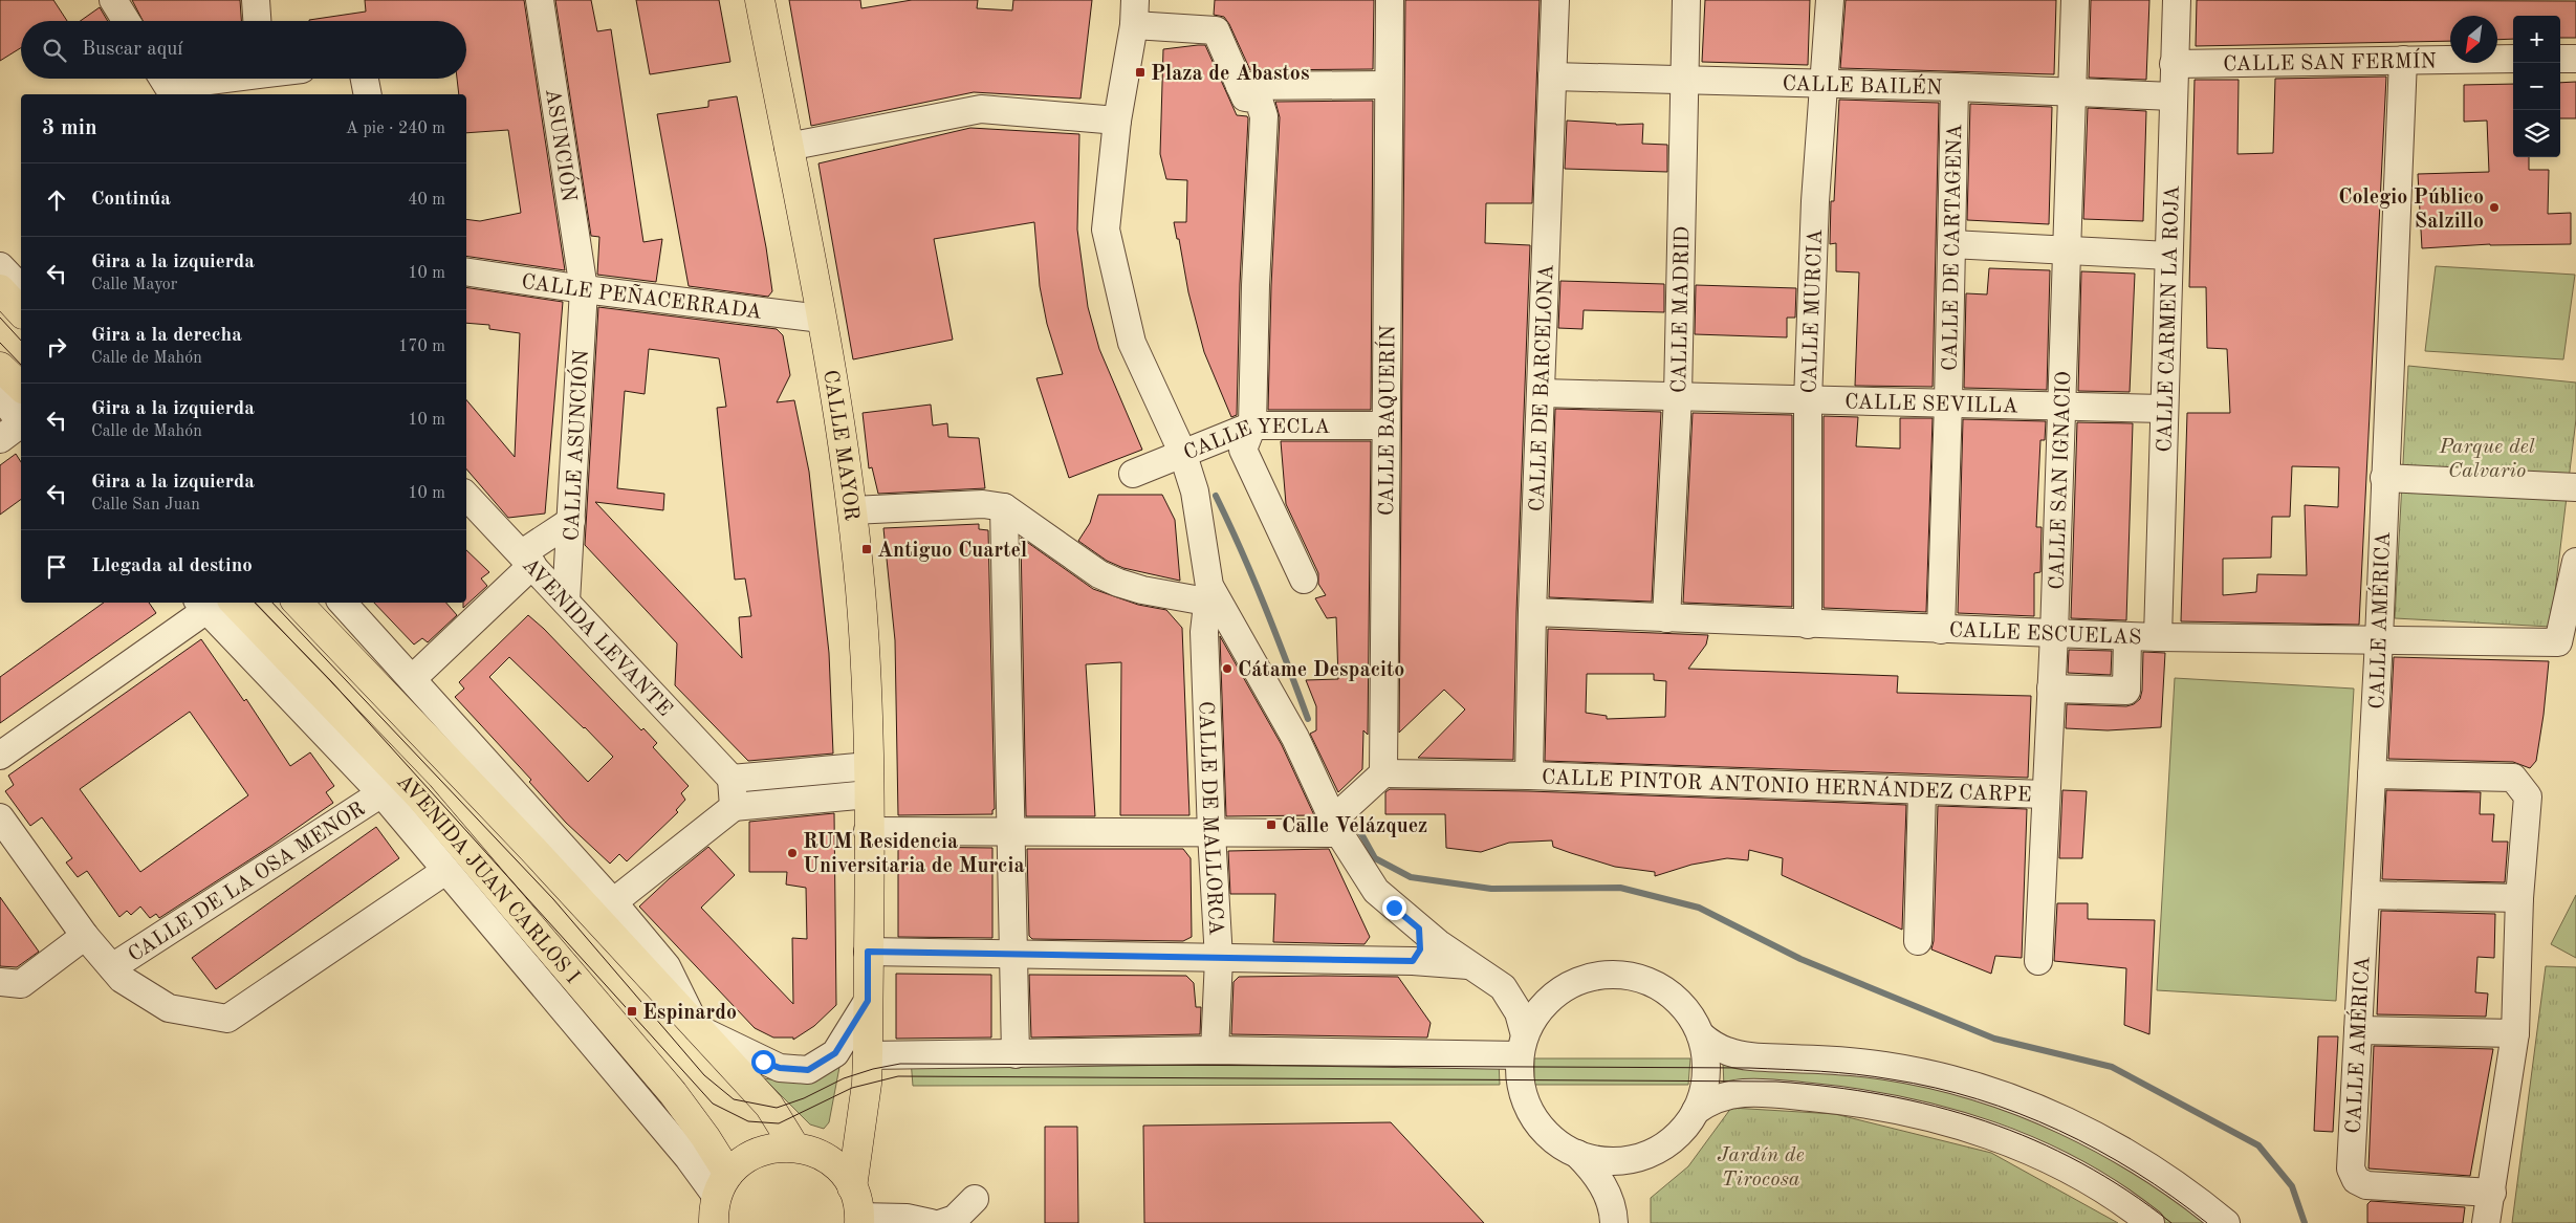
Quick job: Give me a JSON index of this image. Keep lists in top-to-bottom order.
{
  "streets": {
    "main road": ["CALLE MAYOR", "AVENIDA JUAN CARLOS I"],
    "street": [
      "CALLE SAN FERMÍN",
      "CALLE BAILÉN",
      "ASUNCIÓN",
      "CALLE DE CARTAGENA",
      "CALLE PEÑACERRADA",
      "CALLE MADRID",
      "CALLE MURCIA",
      "CALLE CARMEN LA ROJA",
      "CALLE DE BARCELONA",
      "CALLE SEVILLA",
      "CALLE BAQUERÍN",
      "CALLE YECLA",
      "CALLE ASUNCIÓN",
      "CALLE SAN IGNACIO",
      "CALLE AMÉRICA",
      "CALLE ESCUELAS",
      "AVENIDA LEVANTE",
      "CALLE PINTOR ANTONIO HERNÁNDEZ CARPE",
      "CALLE DE MALLORCA",
      "CALLE DE LA OSA MENOR"
    ]
  },
  "crossings": [
    ["CALLE SAN FERMÍN", "CALLE CARMEN LA ROJA"],
    ["CALLE SAN FERMÍN", "CALLE AMÉRICA"],
    ["CALLE BAILÉN", "CALLE DE CARTAGENA"],
    ["CALLE BAILÉN", "CALLE MADRID"],
    ["CALLE BAILÉN", "CALLE MURCIA"],
    ["CALLE BAILÉN", "CALLE CARMEN LA ROJA"],
    ["CALLE BAILÉN", "CALLE DE BARCELONA"],
    ["CALLE BAILÉN", "CALLE SAN IGNACIO"],
    ["ASUNCIÓN", "CALLE PEÑACERRADA"],
    ["ASUNCIÓN", "CALLE ASUNCIÓN"],
    ["CALLE DE CARTAGENA", "CALLE SEVILLA"],
    ["CALLE DE CARTAGENA", "CALLE ESCUELAS"],
    ["CALLE PEÑACERRADA", "CALLE ASUNCIÓN"],
    ["CALLE PEÑACERRADA", "CALLE MAYOR"],
    ["CALLE MADRID", "CALLE SEVILLA"],
    ["CALLE MADRID", "CALLE ESCUELAS"],
    ["CALLE MURCIA", "CALLE SEVILLA"],
    ["CALLE MURCIA", "CALLE ESCUELAS"],
    ["CALLE CARMEN LA ROJA", "CALLE SEVILLA"],
    ["CALLE CARMEN LA ROJA", "CALLE ESCUELAS"],
    ["CALLE DE BARCELONA", "CALLE SEVILLA"],
    ["CALLE DE BARCELONA", "CALLE ESCUELAS"],
    ["CALLE DE BARCELONA", "CALLE PINTOR ANTONIO HERNÁNDEZ CARPE"],
    ["CALLE SEVILLA", "CALLE SAN IGNACIO"],
    ["CALLE BAQUERÍN", "CALLE YECLA"],
    ["CALLE BAQUERÍN", "CALLE PINTOR ANTONIO HERNÁNDEZ CARPE"],
    ["CALLE ASUNCIÓN", "AVENIDA LEVANTE"],
    ["CALLE SAN IGNACIO", "CALLE ESCUELAS"],
    ["CALLE SAN IGNACIO", "CALLE PINTOR ANTONIO HERNÁNDEZ CARPE"],
    ["CALLE AMÉRICA", "CALLE ESCUELAS"]
  ],
  "parks": ["Parque del Calvario", "Jardín de Tirocosa"],
  "places": {
    "transit": [
      "Plaza de Abastos",
      "Antiguo Cuartel",
      "Calle Velázquez",
      "Espinardo"
    ],
    "other": ["Colegio Público Salzillo", "Cátame Despacito", "RUM Residencia Universitaria de Murcia"]
  },
  "north": "bottom left",
  "page": {
    "map_buttons": ["+", "−"],
    "search": "Buscar aquí",
    "heading": ["3 min", "A pie · 240 m"],
    "list": [
      ["Continúa", "40 m"],
      ["Gira a la izquierda", "Calle Mayor", "10 m"],
      ["Gira a la derecha", "Calle de Mahón", "170 m"],
      ["Gira a la izquierda", "Calle de Mahón", "10 m"],
      ["Gira a la izquierda", "Calle San Juan", "10 m"],
      "Llegada al destino"
    ]
  }
}
